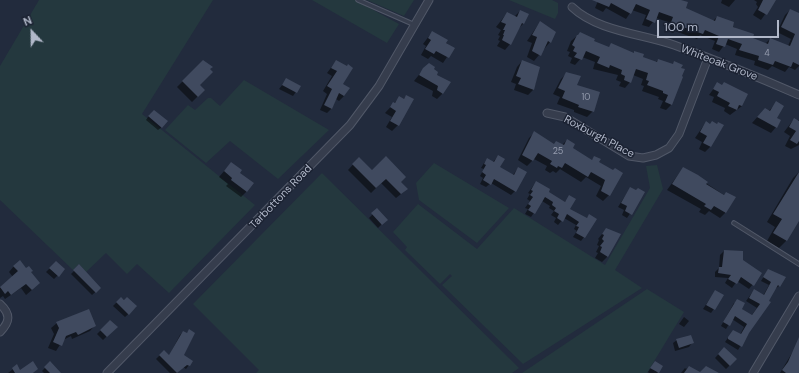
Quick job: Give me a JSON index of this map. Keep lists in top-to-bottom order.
{
  "streets": {
    "street": ["Whiteoak Grove", "Roxburgh Place", "Tarbottons Road"]
  },
  "crossings": [
    ["Whiteoak Grove", "Roxburgh Place"]
  ],
  "house_numbers": ["4", "10", "25"],
  "scale_bar": "100 m",
  "north": "top"
}
